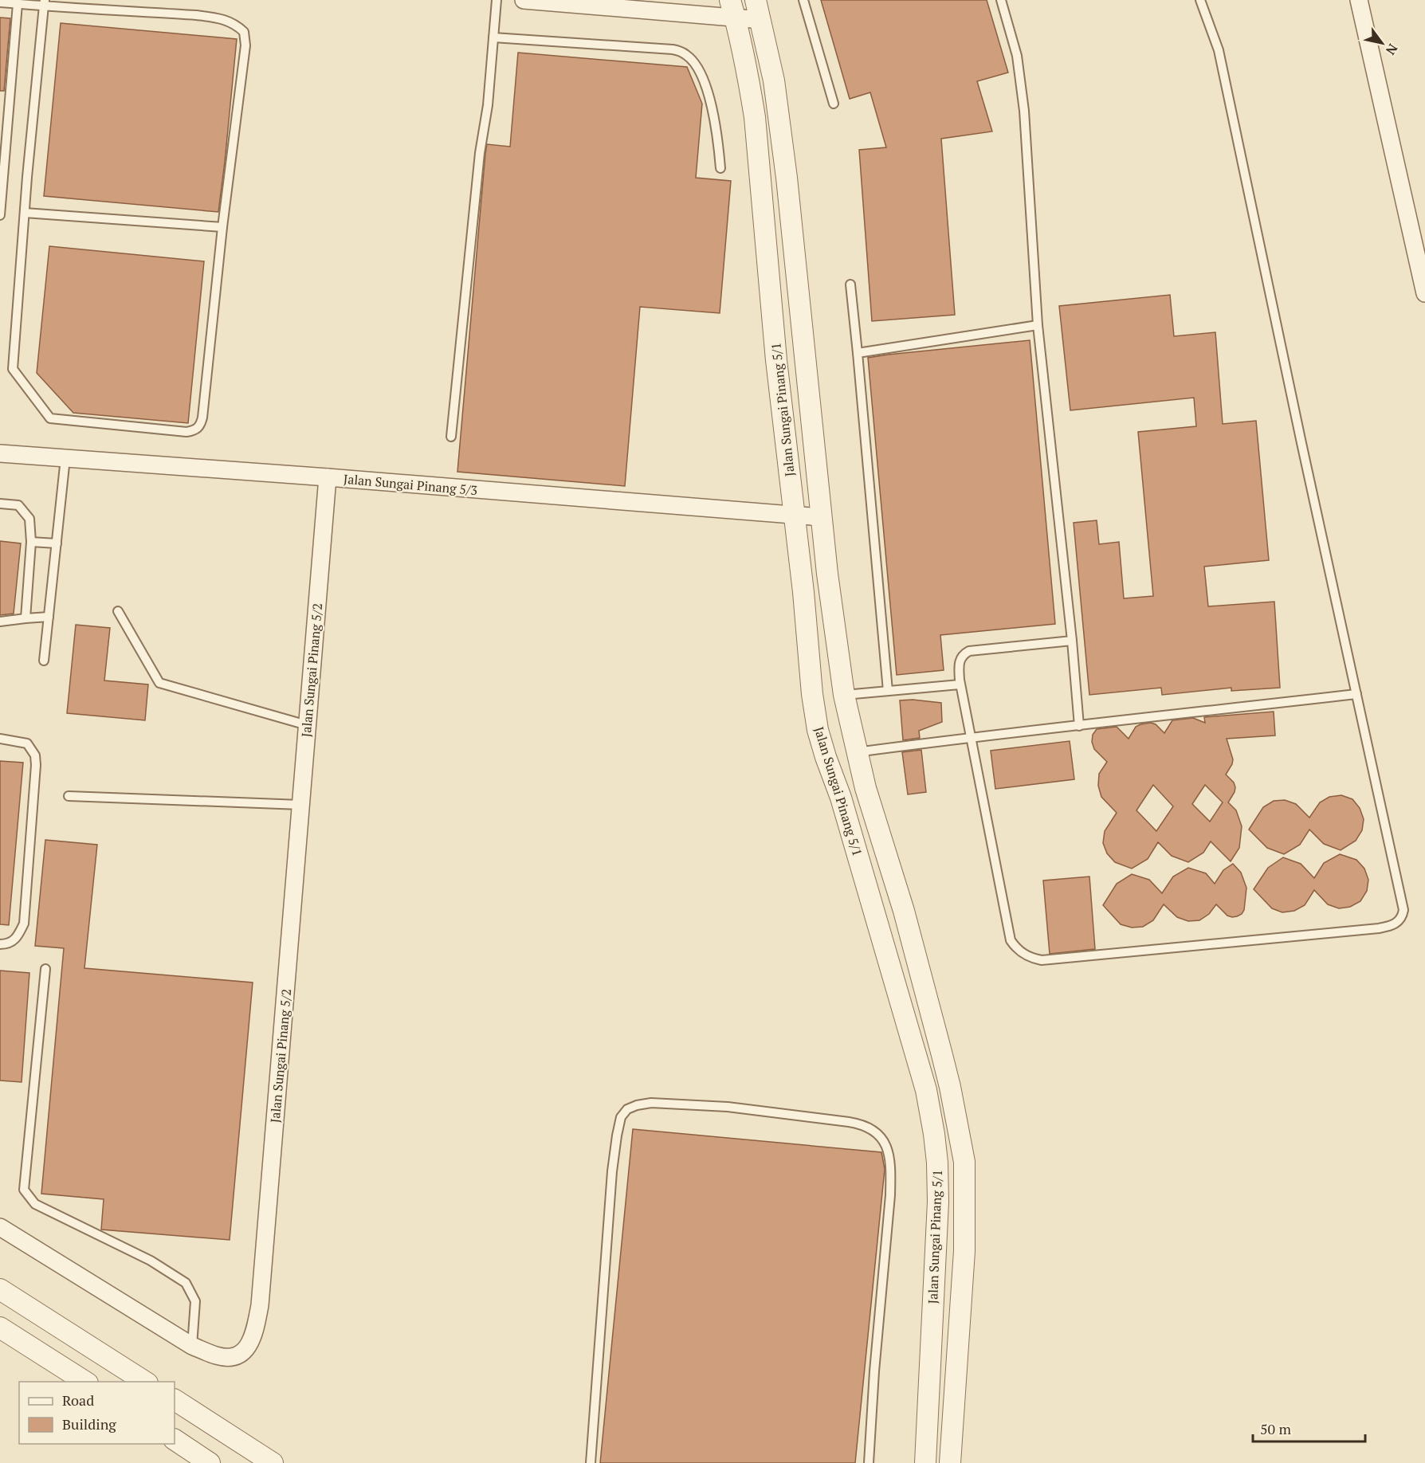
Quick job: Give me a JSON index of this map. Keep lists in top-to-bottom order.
{
  "streets": {
    "street": ["Jalan Sungai Pinang 5/1", "Jalan Sungai Pinang 5/3", "Jalan Sungai Pinang 5/2"]
  },
  "crossings": [
    ["Jalan Sungai Pinang 5/1", "Jalan Sungai Pinang 5/3"],
    ["Jalan Sungai Pinang 5/3", "Jalan Sungai Pinang 5/2"]
  ],
  "legend": ["Road", "Building"],
  "scale_bar": "50 m",
  "north": "bottom right"
}
